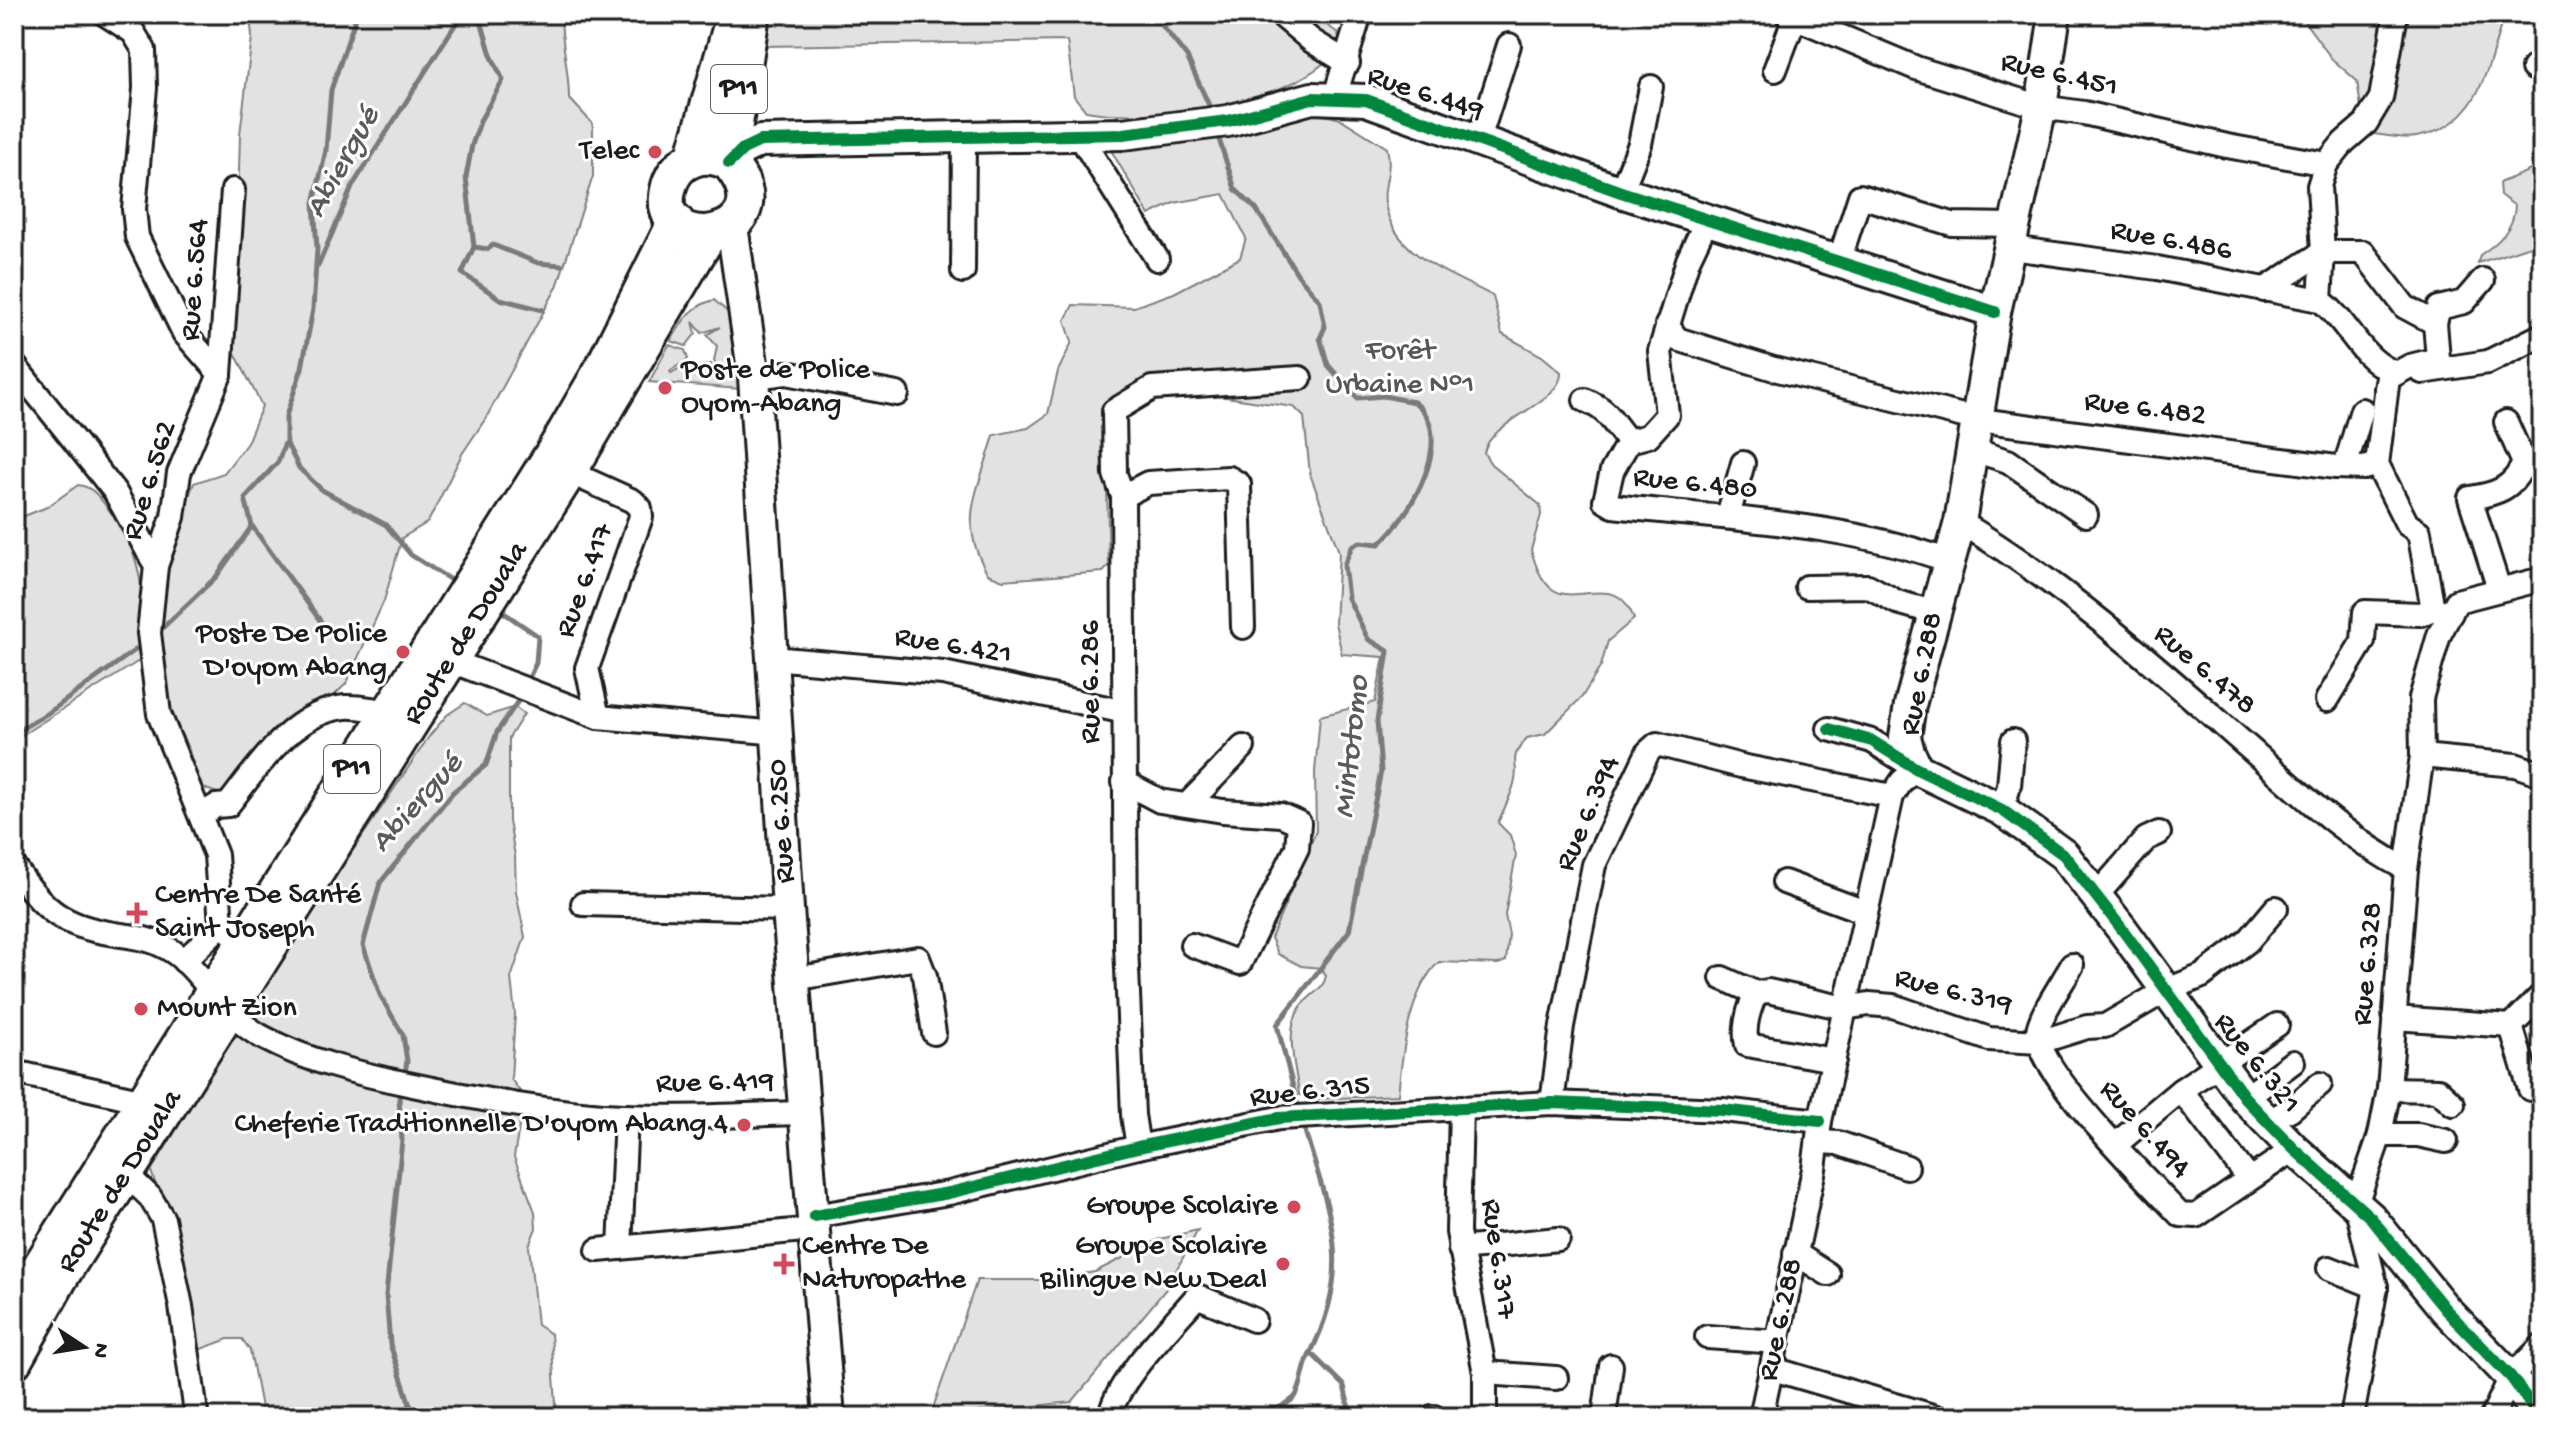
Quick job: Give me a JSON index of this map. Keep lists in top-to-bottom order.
{
  "streets": {
    "main road": ["P11", "Route de Douala"],
    "street": [
      "Rue 6.451",
      "Rue 6.449",
      "Rue 6.486",
      "Rue 6.564",
      "Rue 6.482",
      "Rue 6.562",
      "Rue 6.480",
      "Rue 6.417",
      "Rue 6.421",
      "Rue 6.478",
      "Rue 6.288",
      "Rue 6.286",
      "Rue 6.394",
      "Rue 6.250",
      "Rue 6.328",
      "Rue 6.319",
      "Rue 6.321",
      "Rue 6.419",
      "Rue 6.315",
      "Rue 6.494",
      "Rue 6.317"
    ]
  },
  "crossings": [
    ["Rue 6.451", "Rue 6.288"],
    ["P11", "Rue 6.449"],
    ["P11", "Rue 6.562"],
    ["P11", "Route de Douala"],
    ["P11", "Rue 6.250"],
    ["P11", "Rue 6.419"],
    ["Rue 6.449", "Rue 6.486"],
    ["Rue 6.449", "Rue 6.480"],
    ["Rue 6.449", "Route de Douala"],
    ["Rue 6.449", "Rue 6.288"],
    ["Rue 6.449", "Rue 6.250"],
    ["Rue 6.486", "Rue 6.288"],
    ["Rue 6.564", "Rue 6.562"],
    ["Rue 6.482", "Rue 6.480"],
    ["Rue 6.482", "Rue 6.288"],
    ["Rue 6.480", "Rue 6.288"],
    ["Rue 6.417", "Route de Douala"],
    ["Route de Douala", "Rue 6.250"],
    ["Route de Douala", "Rue 6.419"],
    ["Rue 6.421", "Rue 6.286"],
    ["Rue 6.421", "Rue 6.250"],
    ["Rue 6.478", "Rue 6.288"],
    ["Rue 6.478", "Rue 6.328"],
    ["Rue 6.288", "Rue 6.394"],
    ["Rue 6.288", "Rue 6.319"],
    ["Rue 6.288", "Rue 6.321"],
    ["Rue 6.288", "Rue 6.315"],
    ["Rue 6.286", "Rue 6.315"],
    ["Rue 6.394", "Rue 6.315"],
    ["Rue 6.250", "Rue 6.419"],
    ["Rue 6.250", "Rue 6.315"],
    ["Rue 6.328", "Rue 6.321"],
    ["Rue 6.319", "Rue 6.321"],
    ["Rue 6.319", "Rue 6.494"],
    ["Rue 6.321", "Rue 6.494"],
    ["Rue 6.419", "Rue 6.315"],
    ["Rue 6.315", "Rue 6.317"]
  ],
  "water": ["Abiergué", "Mintotomo"],
  "parks": ["Forêt Urbaine N°1"],
  "places": {
    "other": [
      "Telec",
      "Poste de Police Oyom-Abang",
      "Poste De Police D'oyom Abang",
      "Mount Zion",
      "Cheferie Traditionnelle D'oyom Abang 4",
      "Groupe Scolaire",
      "Groupe Scolaire Bilingue New Deal"
    ],
    "health": ["Centre De Santé Saint Joseph", "Centre De Naturopathe"]
  },
  "north": "right"
}
